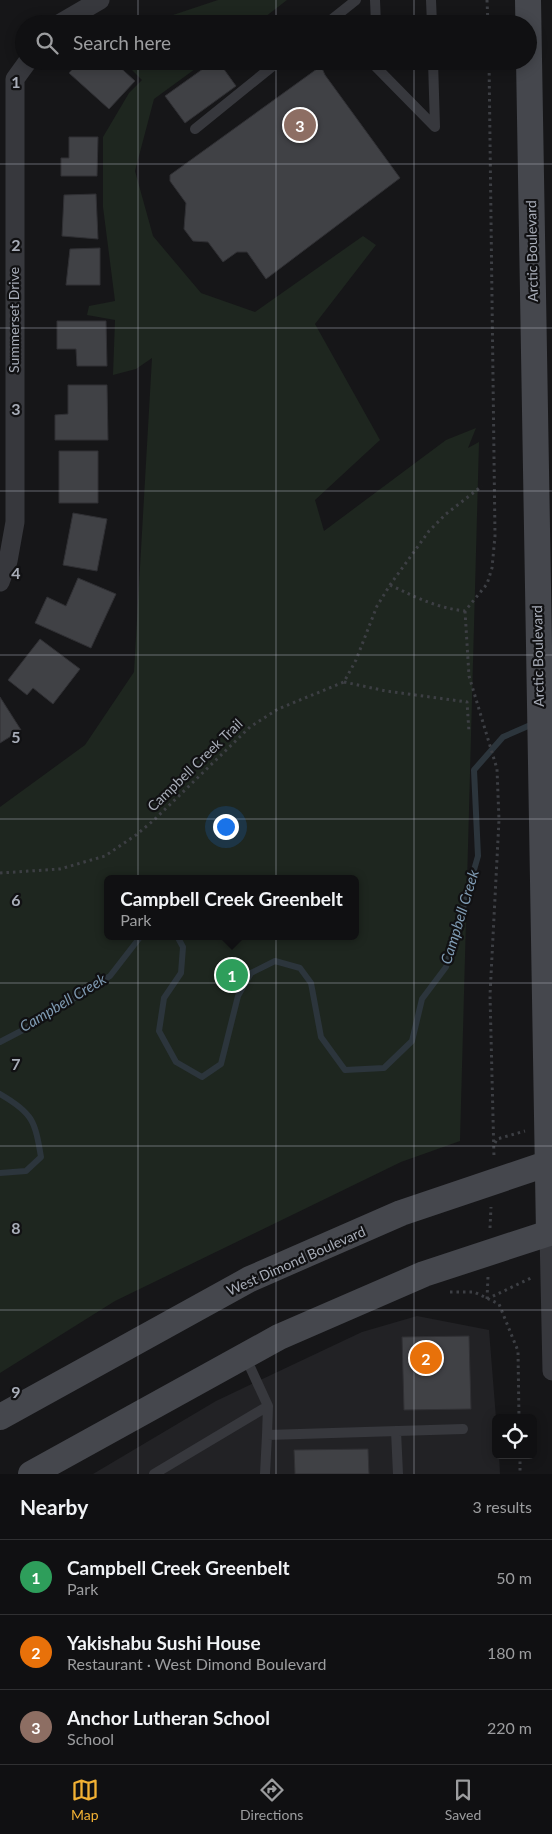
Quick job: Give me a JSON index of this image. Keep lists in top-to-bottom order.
{
  "streets": {
    "main road": ["Arctic Boulevard", "West Dimond Boulevard"],
    "street": ["Summerset Drive"],
    "path": ["Campbell Creek Trail"]
  },
  "crossings": [
    ["Arctic Boulevard", "West Dimond Boulevard"]
  ],
  "water": ["Campbell Creek"],
  "page": {
    "search": "Search here",
    "pins": ["3", "1", "2"],
    "popup": ["Campbell Creek Greenbelt", "Park"],
    "heading": ["Nearby", "3 results"],
    "list": [
      {
        "mark": "1",
        "name": "Campbell Creek Greenbelt",
        "note": "Park",
        "value": "50 m"
      },
      {
        "mark": "2",
        "name": "Yakishabu Sushi House",
        "note": "Restaurant · West Dimond Boulevard",
        "value": "180 m"
      },
      {
        "mark": "3",
        "name": "Anchor Lutheran School",
        "note": "School",
        "value": "220 m"
      }
    ],
    "nav": ["Map", "Directions", "Saved"]
  },
  "grid": {
    "rows": [
      "1",
      "2",
      "3",
      "4",
      "5",
      "6",
      "7",
      "8",
      "9"
    ]
  }
}
